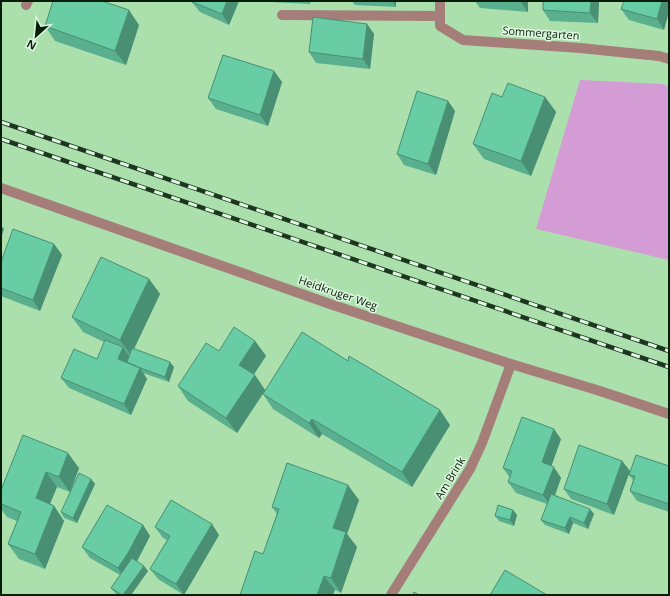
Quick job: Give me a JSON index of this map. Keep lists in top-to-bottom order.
{
  "streets": {
    "street": ["Sommergarten", "Heidkruger Weg", "Am Brink"]
  },
  "crossings": [
    ["Heidkruger Weg", "Am Brink"]
  ],
  "north": "bottom left"
}
